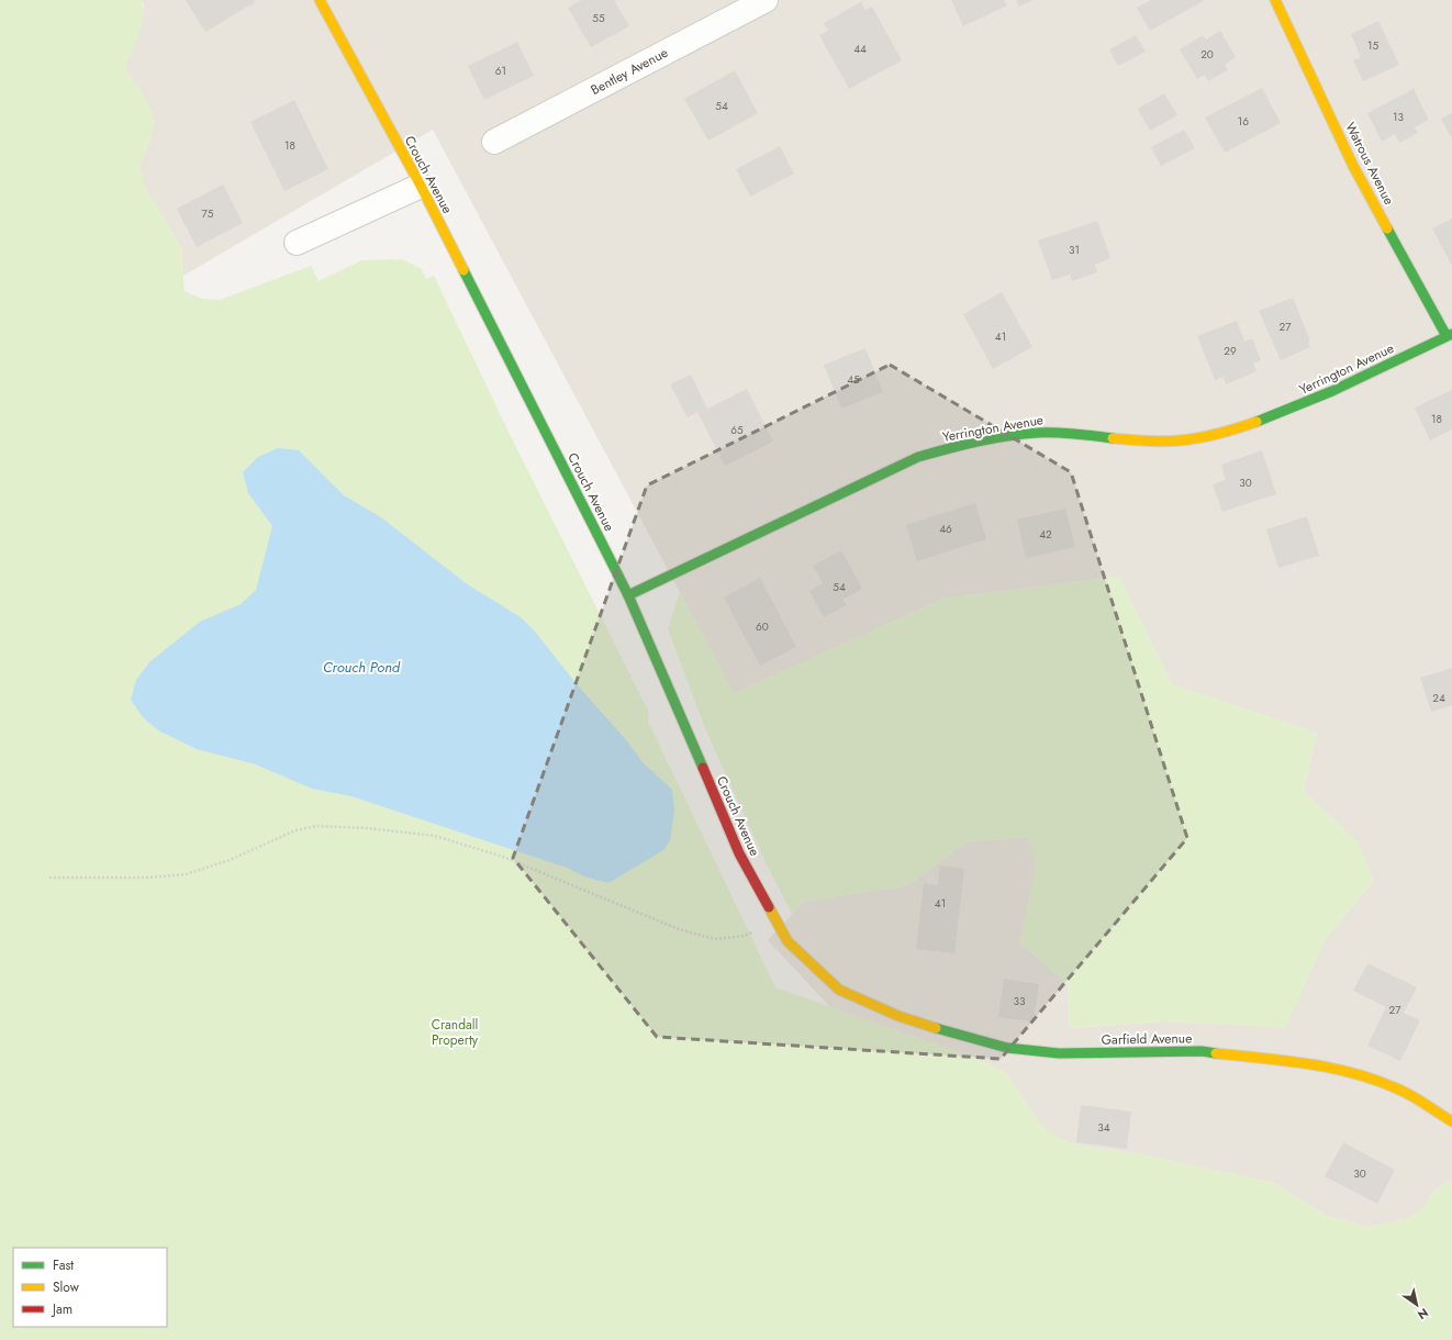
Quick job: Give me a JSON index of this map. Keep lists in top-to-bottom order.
{
  "streets": {
    "street": [
      "Bentley Avenue",
      "Watrous Avenue",
      "Crouch Avenue",
      "Yerrington Avenue",
      "Garfield Avenue"
    ]
  },
  "crossings": [
    ["Watrous Avenue", "Yerrington Avenue"],
    ["Crouch Avenue", "Yerrington Avenue"],
    ["Crouch Avenue", "Garfield Avenue"]
  ],
  "water": ["Crouch Pond"],
  "parks": ["Crandall Property"],
  "house_numbers": [
    "55",
    "15",
    "44",
    "20",
    "61",
    "54",
    "13",
    "16",
    "18",
    "75",
    "31",
    "27",
    "41",
    "29",
    "45",
    "18",
    "65",
    "30",
    "46",
    "42",
    "54",
    "60",
    "24",
    "41",
    "33",
    "27",
    "34",
    "30"
  ],
  "legend": ["Fast", "Slow", "Jam"],
  "north": "bottom right"
}
